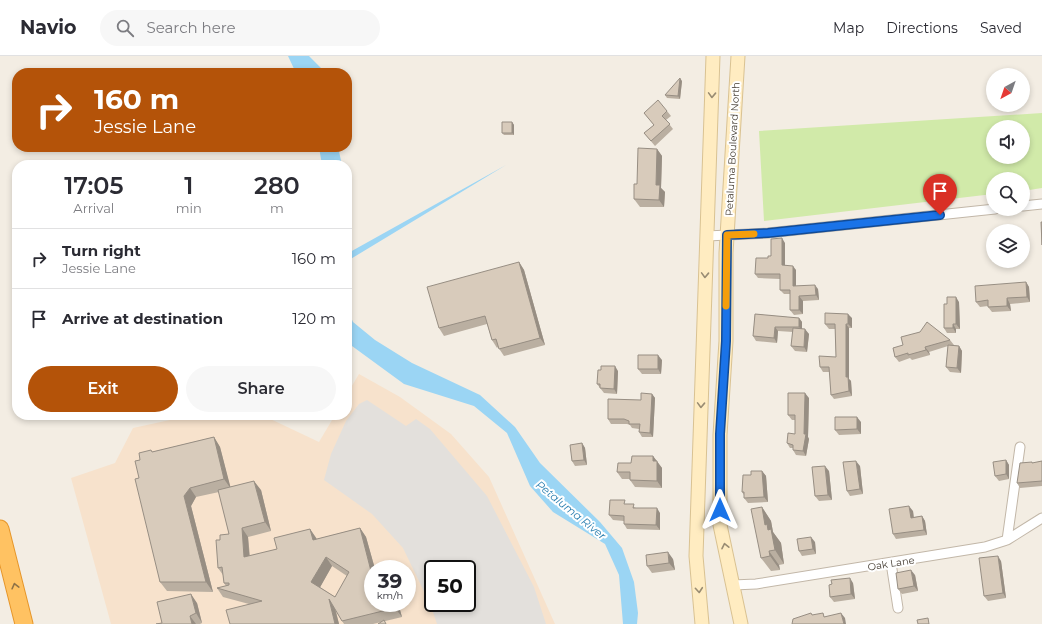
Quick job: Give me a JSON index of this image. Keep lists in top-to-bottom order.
{
  "streets": {
    "main road": ["Petaluma Boulevard North"],
    "street": ["Oak Lane"]
  },
  "crossings": [
    ["Petaluma Boulevard North", "Oak Lane"]
  ],
  "water": ["Petaluma River"],
  "north": "bottom left",
  "page": {
    "header": "Navio",
    "search": "Search here",
    "nav": ["Map", "Directions", "Saved"],
    "turn": ["160 m", "Jessie Lane"],
    "eta": [
      "17:05",
      "Arrival",
      "1",
      "min",
      "280",
      "m"
    ],
    "list": [
      {
        "name": "Turn right",
        "note": "Jessie Lane",
        "value": "160 m"
      },
      {
        "name": "Arrive at destination",
        "value": "120 m"
      }
    ],
    "buttons": ["Exit", "Share"],
    "speed": "39 km/h",
    "limit": "50"
  }
}
